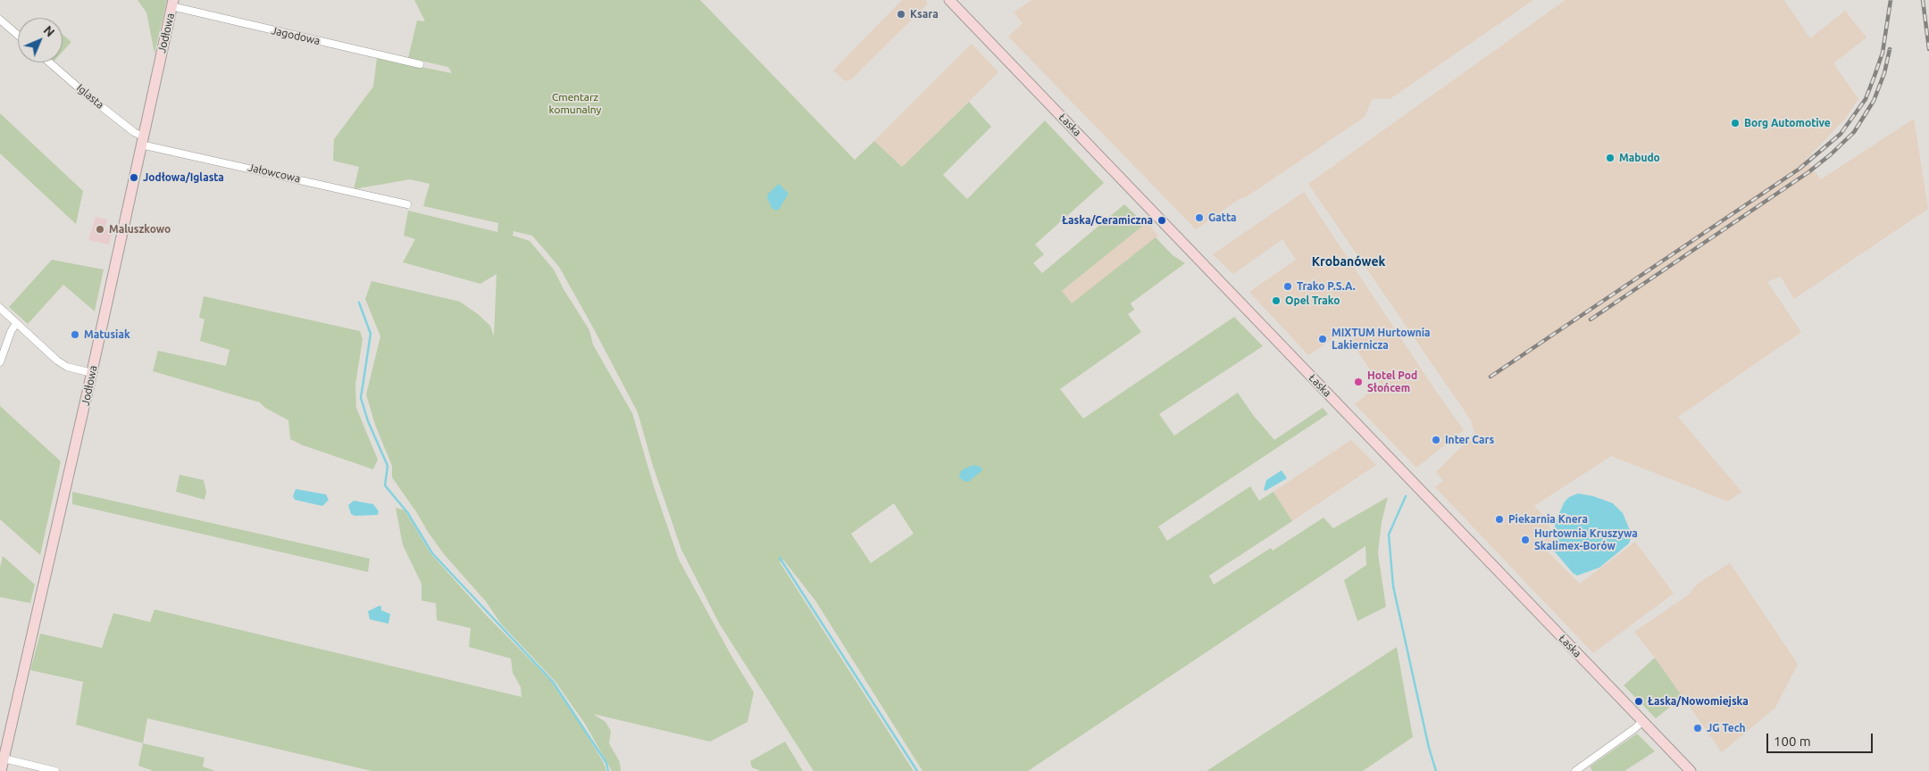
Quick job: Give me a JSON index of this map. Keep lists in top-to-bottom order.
{
  "streets": {
    "main road": ["Jodłowa", "Łaska"],
    "street": ["Jagodowa", "Iglasta", "Jałowcowa"]
  },
  "crossings": [
    ["Jodłowa", "Jagodowa"],
    ["Jodłowa", "Iglasta"],
    ["Jodłowa", "Jałowcowa"],
    ["Iglasta", "Jałowcowa"]
  ],
  "districts": ["Krobanówek"],
  "parks": ["Cmentarz komunalny"],
  "places": [
    "Ksara",
    "Borg Automotive",
    "Mabudo",
    "Jodłowa/Iglasta",
    "Gatta",
    "Łaska/Ceramiczna",
    "Maluszkowo",
    "Trako P.S.A.",
    "Opel Trako",
    "Matusiak",
    "MIXTUM Hurtownia Lakiernicza",
    "Hotel Pod Słońcem",
    "Inter Cars",
    "Piekarnia Knera",
    "Hurtownia Kruszywa Skalimex-Borów",
    "Łaska/Nowomiejska",
    "JG Tech"
  ],
  "scale_bar": "100 m",
  "north": "top right"
}
